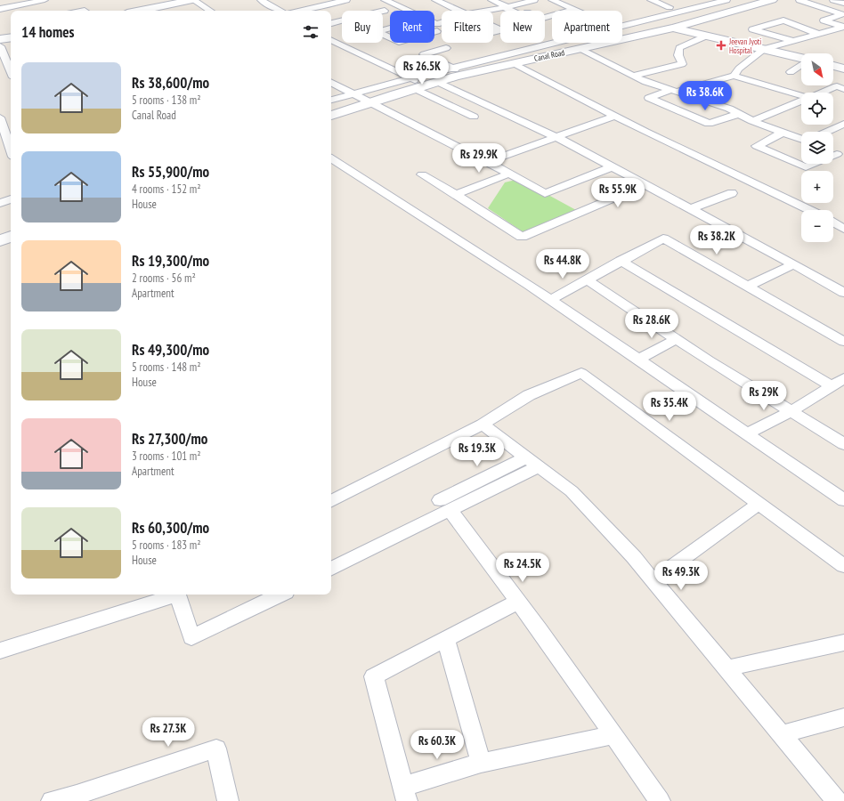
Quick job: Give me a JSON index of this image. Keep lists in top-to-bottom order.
{
  "streets": {
    "street": ["Canal Road"]
  },
  "places": {
    "health": ["Jeevan Jyoti Hospital"]
  },
  "north": "bottom right",
  "page": {
    "chip": [
      "Buy",
      "Rent",
      "Filters",
      "New",
      "Apartment"
    ],
    "heading": "14 homes",
    "map_buttons": ["+", "−"],
    "list": [
      {
        "name": "Rs 38,600/mo",
        "note": "5 rooms · 138 m² · Canal Road"
      },
      {
        "name": "Rs 55,900/mo",
        "note": "4 rooms · 152 m² · House"
      },
      {
        "name": "Rs 19,300/mo",
        "note": "2 rooms · 56 m² · Apartment"
      },
      {
        "name": "Rs 49,300/mo",
        "note": "5 rooms · 148 m² · House"
      },
      {
        "name": "Rs 27,300/mo",
        "note": "3 rooms · 101 m² · Apartment"
      },
      {
        "name": "Rs 60,300/mo",
        "note": "5 rooms · 183 m² · House"
      }
    ],
    "price": [
      "Rs 26.5K",
      "Rs 38.6K",
      "Rs 29.9K",
      "Rs 55.9K",
      "Rs 38.2K",
      "Rs 44.8K",
      "Rs 28.6K",
      "Rs 29K",
      "Rs 35.4K",
      "Rs 19.3K",
      "Rs 24.5K",
      "Rs 49.3K",
      "Rs 27.3K",
      "Rs 60.3K"
    ]
  }
}
